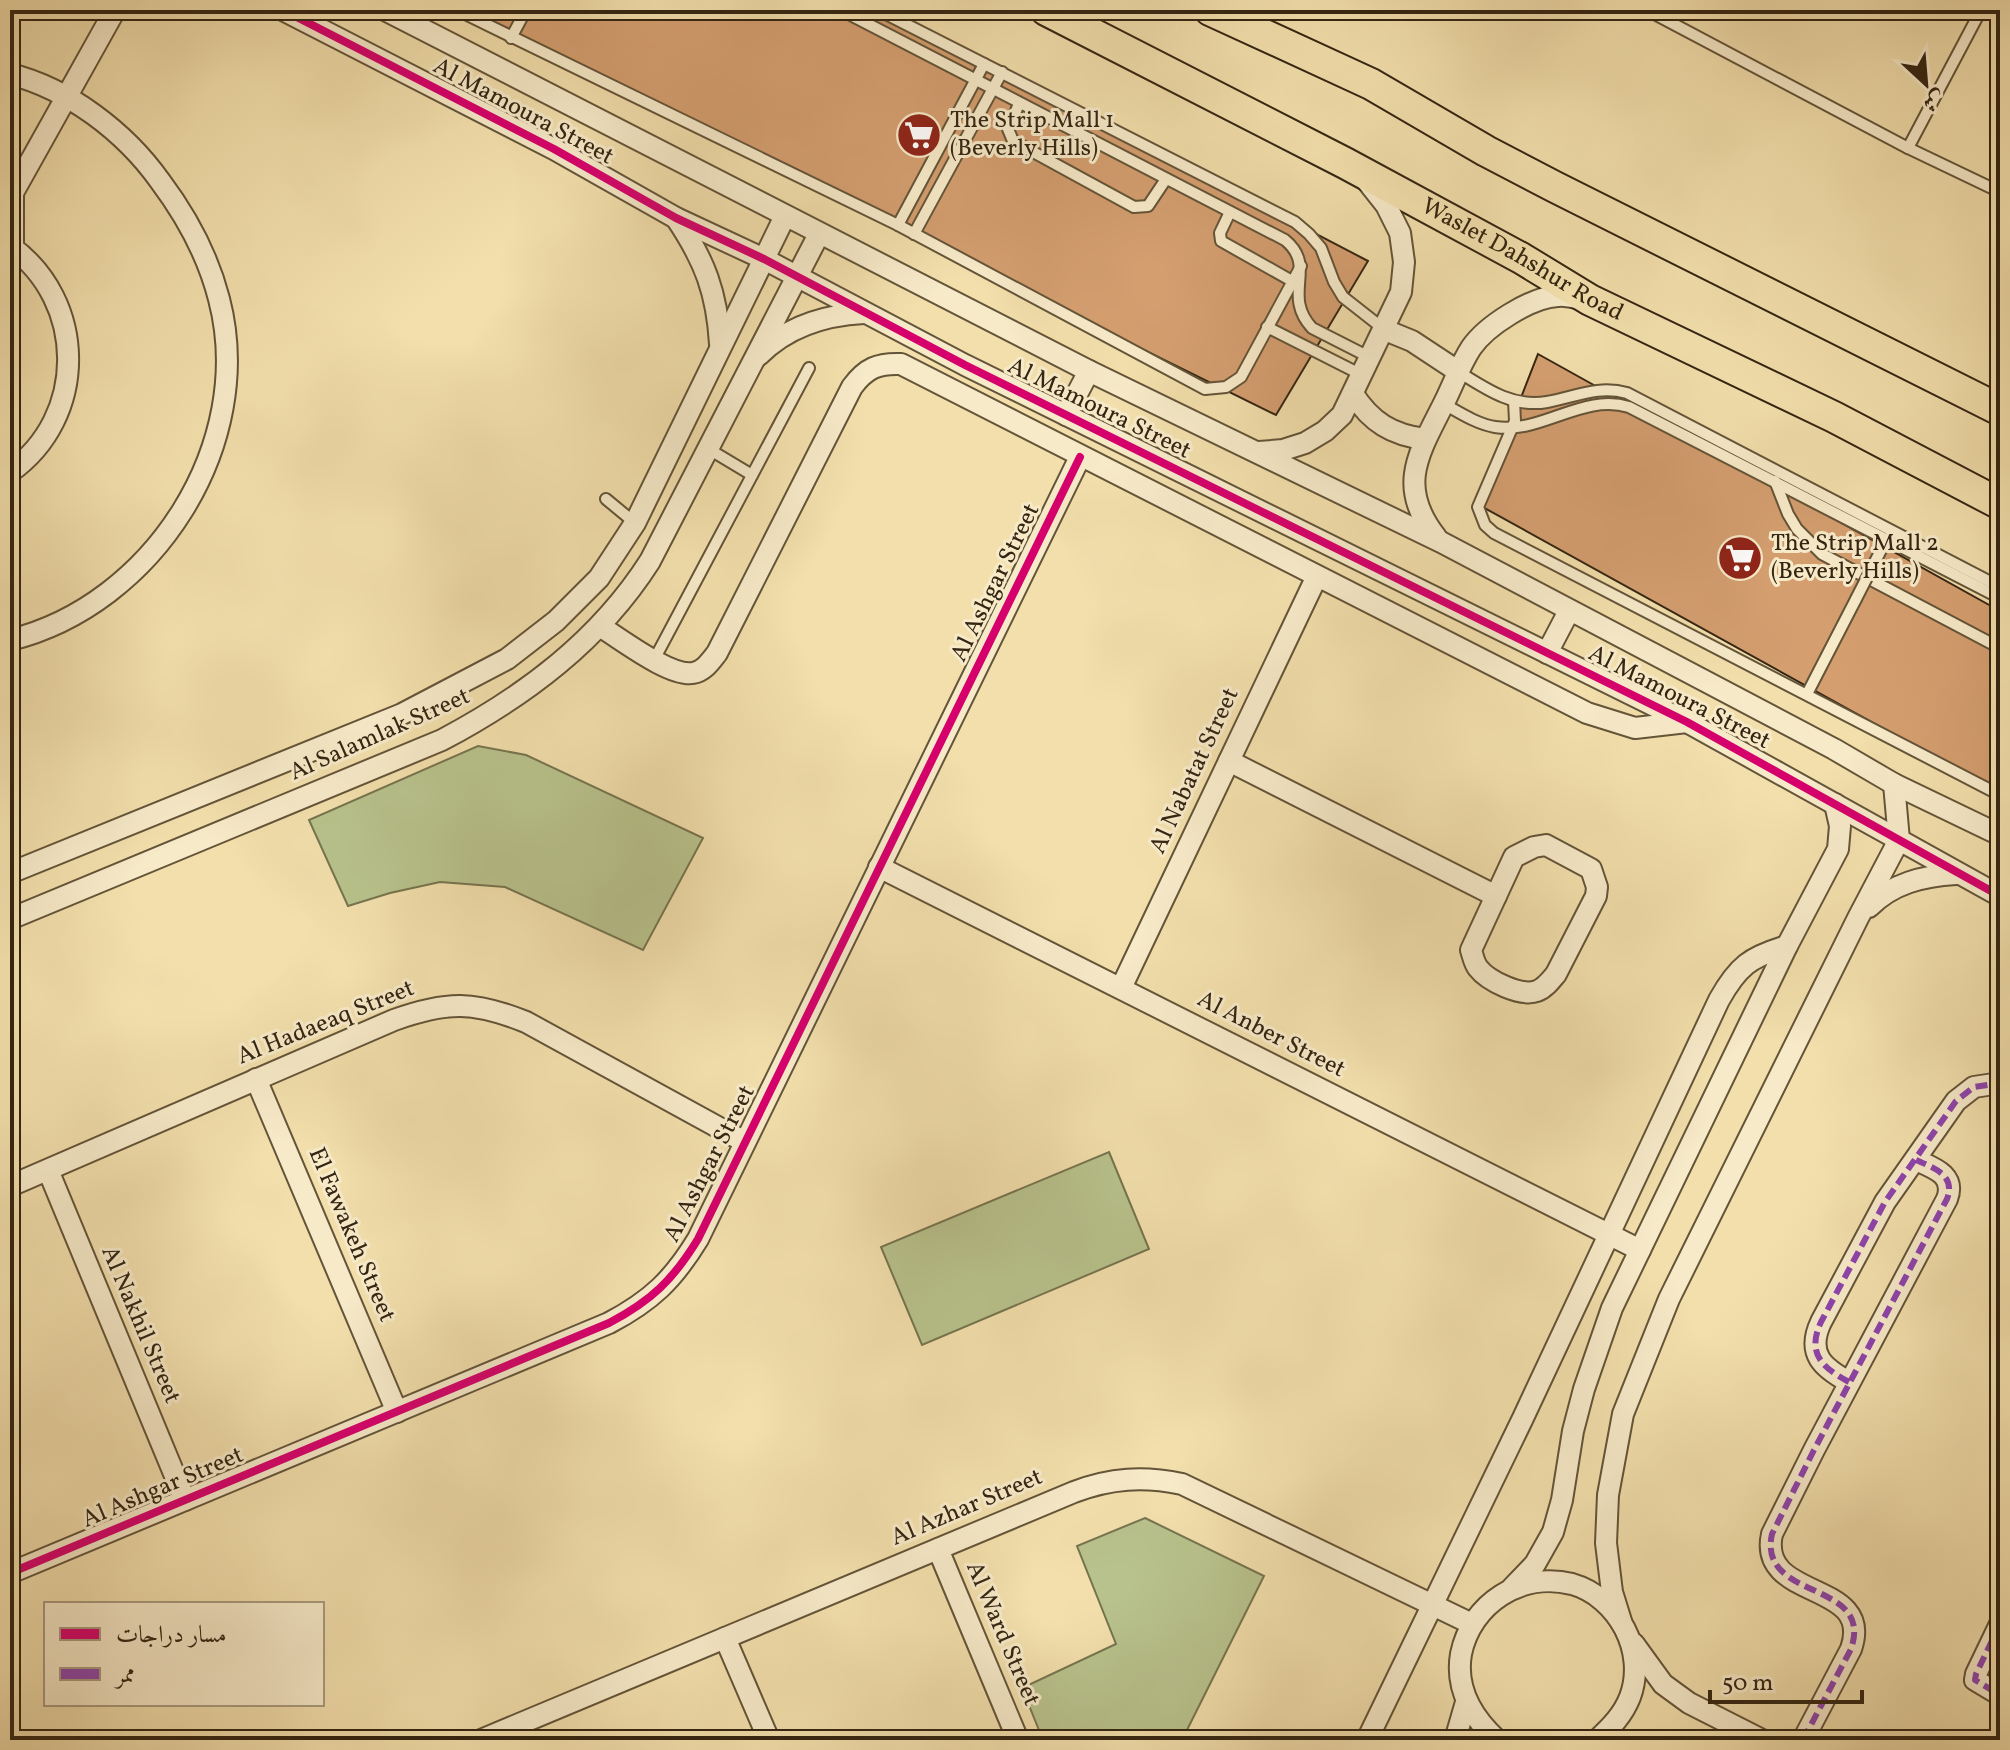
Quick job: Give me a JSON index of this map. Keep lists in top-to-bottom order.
{
  "streets": {
    "main road": ["Waslet Dahshur Road"],
    "street": [
      "Al Mamoura Street",
      "Al Ashgar Street",
      "Al Salamlak Street",
      "Al Nabatat Street",
      "Al Hadaeaq Street",
      "Al Anber Street",
      "El Fawakeh Street",
      "Al Nakhil Street",
      "Al Azhar Street",
      "Al Ward Street"
    ]
  },
  "crossings": [
    ["Al Mamoura Street", "Al Salamlak Street"],
    ["Al Ashgar Street", "Al Hadaeaq Street"],
    ["Al Ashgar Street", "Al Anber Street"],
    ["Al Ashgar Street", "El Fawakeh Street"],
    ["Al Ashgar Street", "Al Nakhil Street"],
    ["Al Nabatat Street", "Al Anber Street"],
    ["Al Hadaeaq Street", "El Fawakeh Street"],
    ["Al Hadaeaq Street", "Al Nakhil Street"],
    ["Al Azhar Street", "Al Ward Street"]
  ],
  "places": {
    "supermarket": ["The Strip Mall 1 (Beverly Hills)", "The Strip Mall 2 (Beverly Hills)"]
  },
  "legend": ["مسار دراجات", "ممر"],
  "scale_bar": "50 m",
  "north": "bottom right"
}
